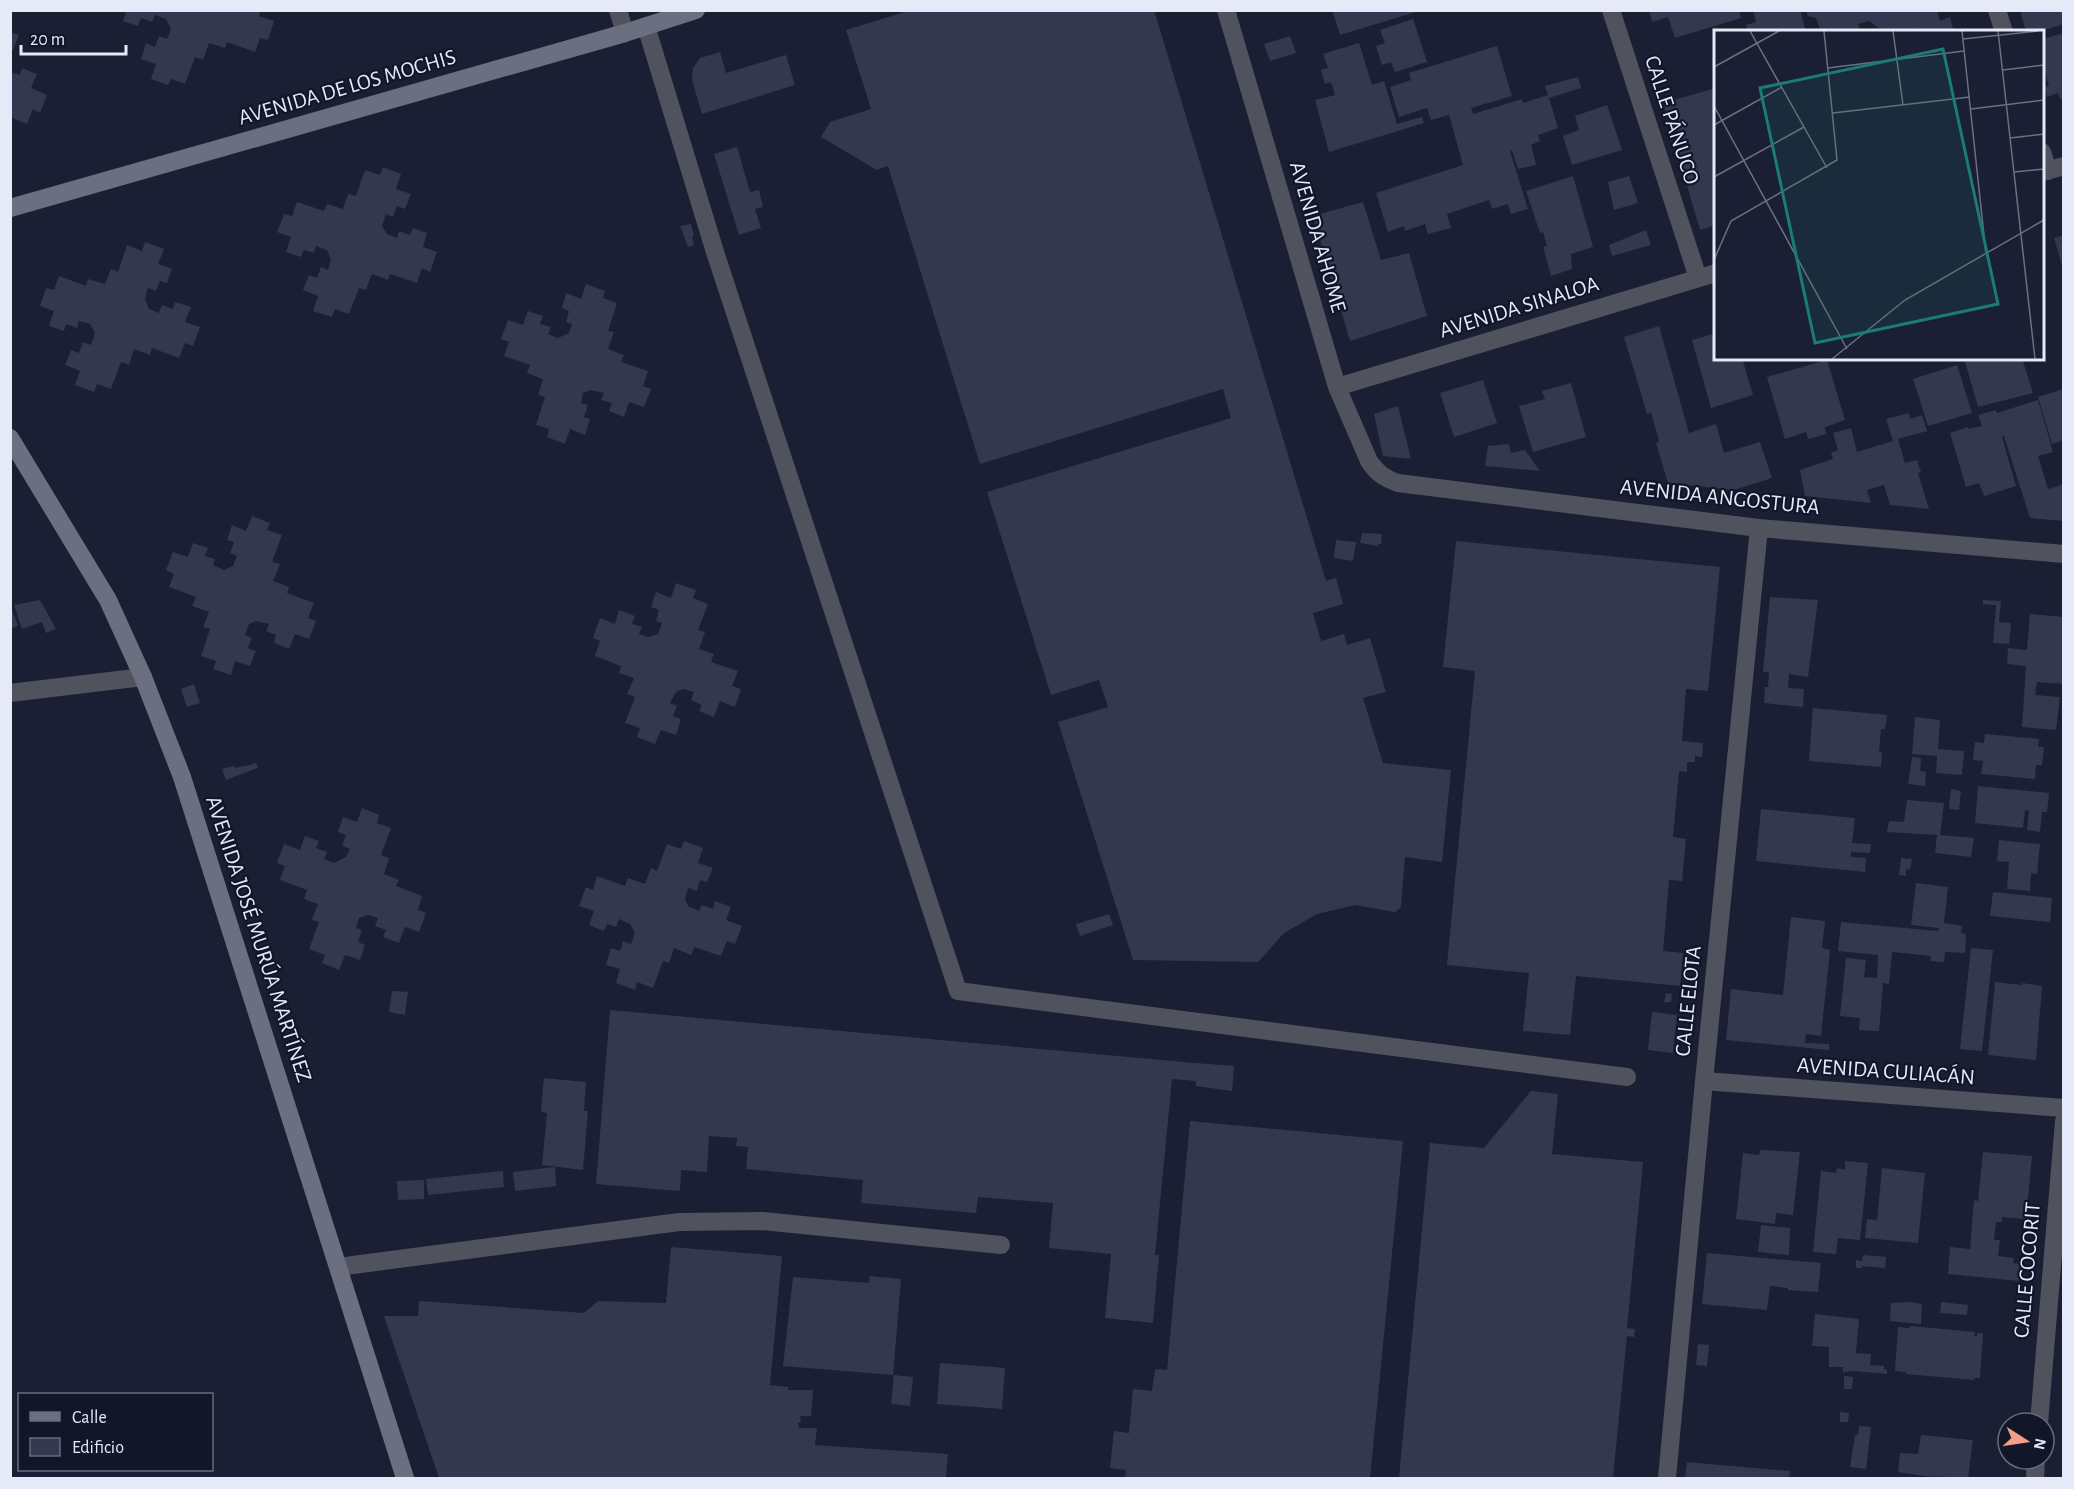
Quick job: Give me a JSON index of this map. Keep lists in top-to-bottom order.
{
  "streets": {
    "main road": ["AVENIDA DE LOS MOCHIS", "AVENIDA JOSÉ MURÚA MARTÍNEZ"],
    "street": [
      "CALLE PÁNUCO",
      "AVENIDA AHOME",
      "AVENIDA SINALOA",
      "AVENIDA ANGOSTURA",
      "CALLE ELOTA",
      "AVENIDA CULIACÁN",
      "CALLE COCORIT"
    ]
  },
  "crossings": [
    ["CALLE PÁNUCO", "AVENIDA SINALOA"],
    ["AVENIDA AHOME", "AVENIDA SINALOA"],
    ["AVENIDA AHOME", "AVENIDA ANGOSTURA"],
    ["AVENIDA ANGOSTURA", "CALLE ELOTA"],
    ["CALLE ELOTA", "AVENIDA CULIACÁN"]
  ],
  "legend": ["Calle", "Edificio"],
  "scale_bar": "20 m",
  "north": "right"
}
